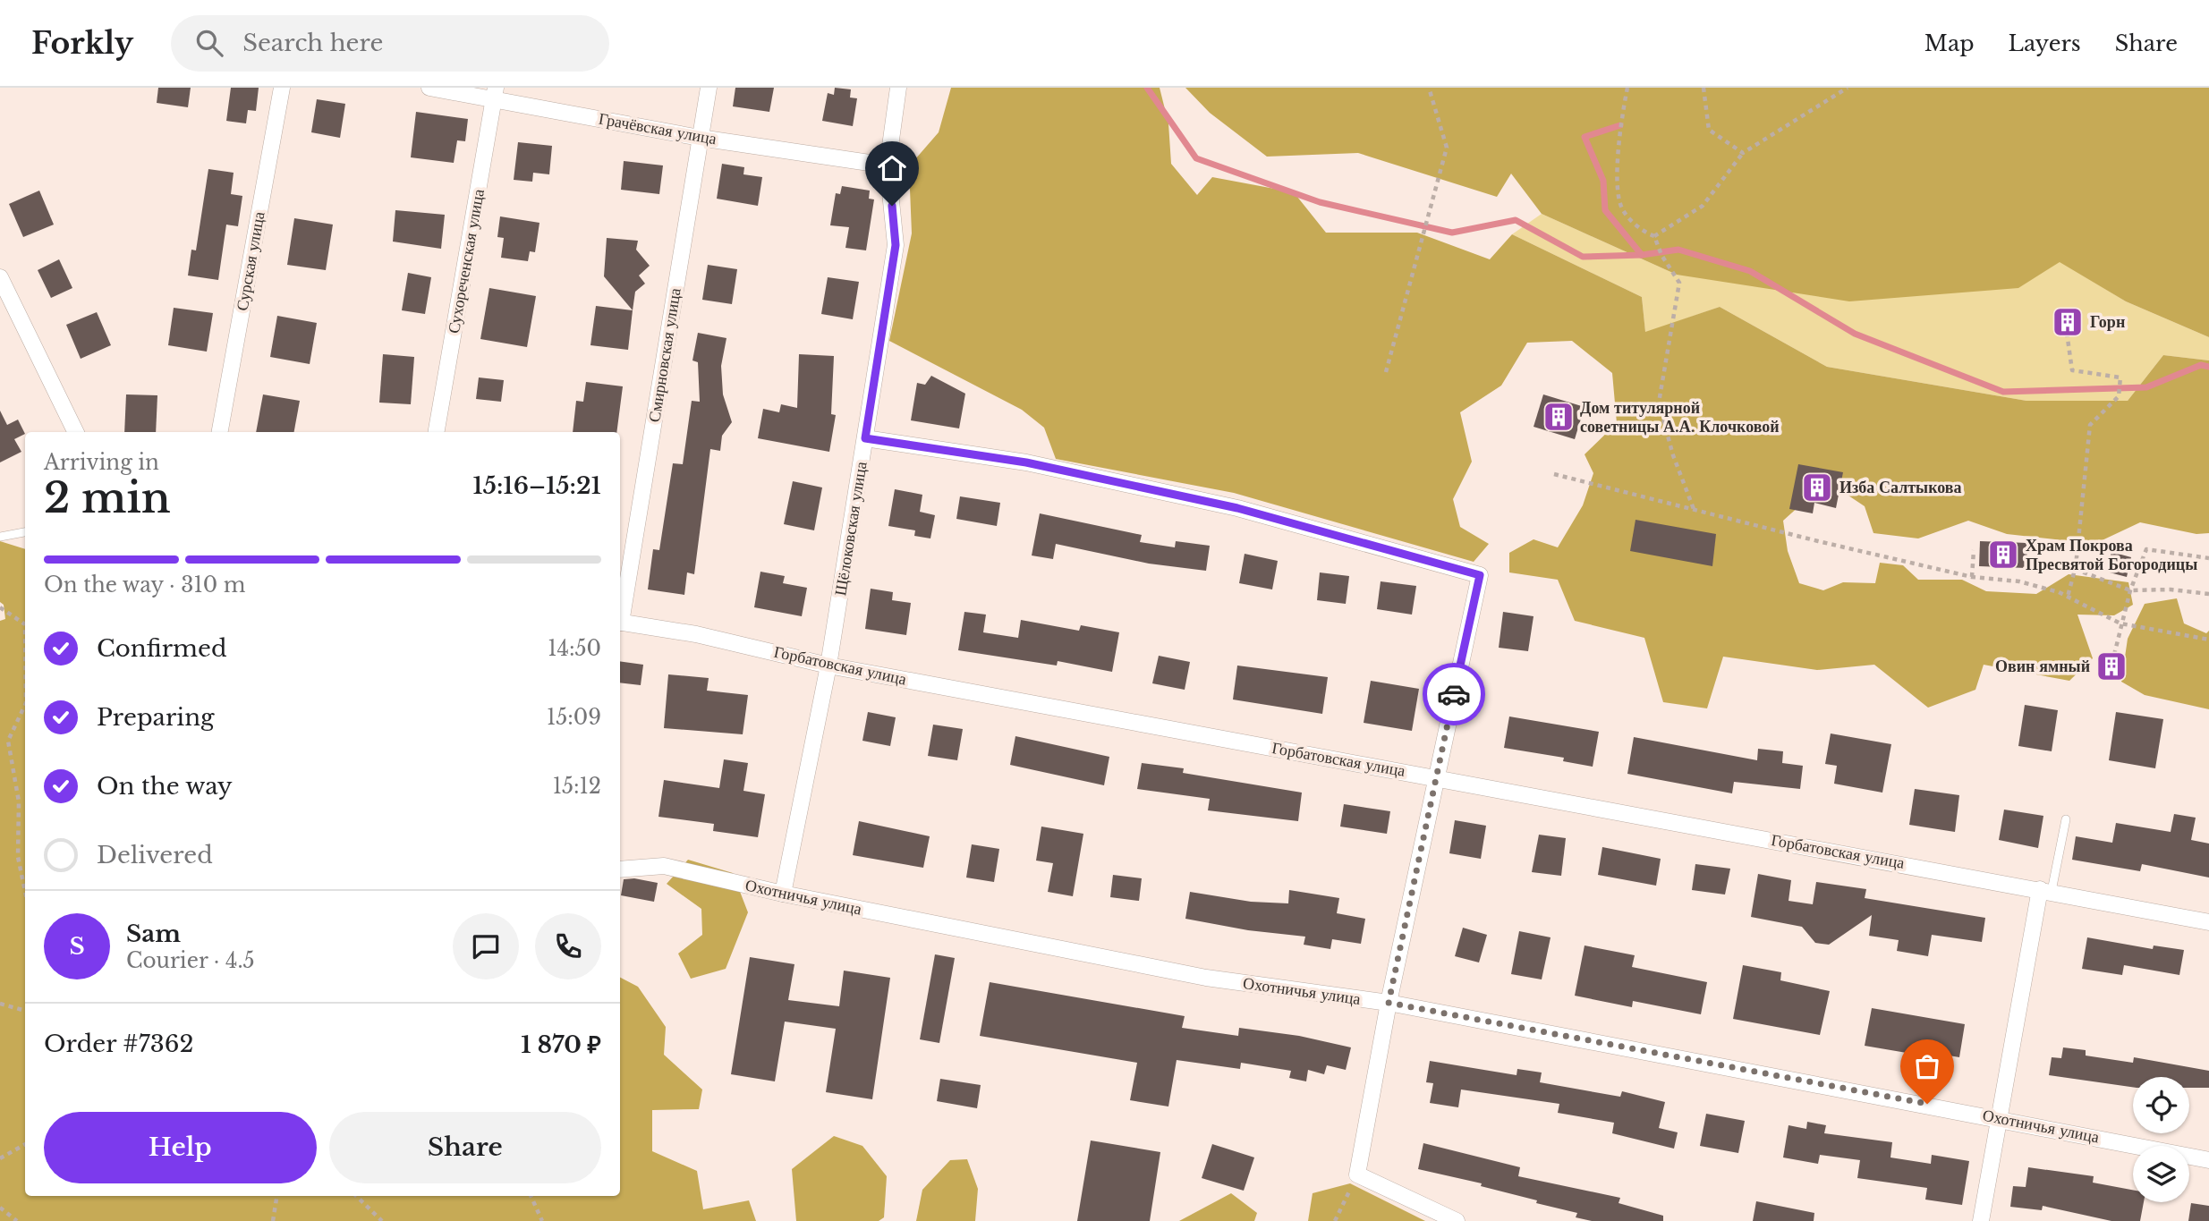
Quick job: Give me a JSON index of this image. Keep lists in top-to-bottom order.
{
  "streets": {
    "street": [
      "Грачёвская улица",
      "Сурская улица",
      "Сухореченская улица",
      "Смирновская улица",
      "Щёлоковская улица",
      "Горбатовская улица",
      "Охотничья улица"
    ]
  },
  "crossings": [
    ["Грачёвская улица", "Сухореченская улица"],
    ["Грачёвская улица", "Смирновская улица"],
    ["Грачёвская улица", "Щёлоковская улица"],
    ["Щёлоковская улица", "Горбатовская улица"],
    ["Щёлоковская улица", "Охотничья улица"]
  ],
  "places": {
    "building": [
      "Горн",
      "Дом титулярной советницы А.А. Клочковой",
      "Изба Салтыкова",
      "Храм Покрова Пресвятой Богородицы",
      "Овин ямный"
    ]
  },
  "page": {
    "header": "Forkly",
    "search": "Search here",
    "nav": ["Map", "Layers", "Share"],
    "heading": ["2 min", "Arriving in", "15:16–15:21"],
    "panel": [
      "Sam",
      "Courier · 4.5",
      "Order #7362",
      "1 870 ₽"
    ],
    "bar": "On the way · 310 m",
    "list": [
      ["Confirmed", "14:50"],
      ["Preparing", "15:09"],
      ["On the way", "15:12"],
      "Delivered"
    ],
    "round": "S",
    "buttons": ["Help", "Share"]
  }
}
